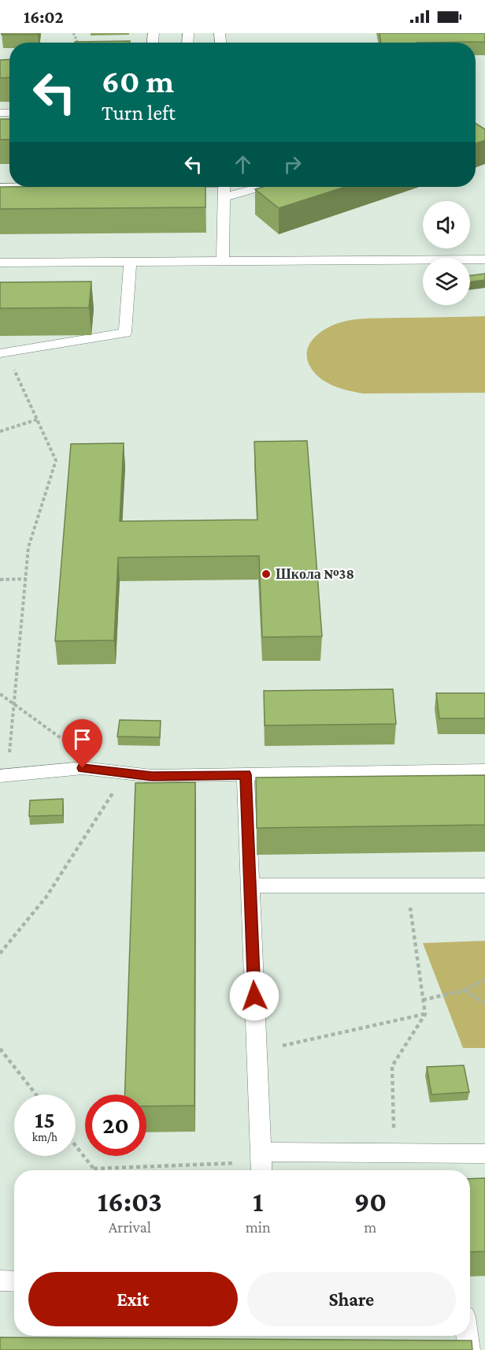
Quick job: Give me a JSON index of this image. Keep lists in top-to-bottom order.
{
  "places": ["Школа №38"],
  "page": {
    "status": "16:02",
    "turn": ["60 m", "Turn left"],
    "speed": "15 km/h",
    "limit": "20",
    "eta": [
      "16:03",
      "Arrival",
      "1",
      "min",
      "90",
      "m"
    ],
    "buttons": ["Exit", "Share"]
  }
}
